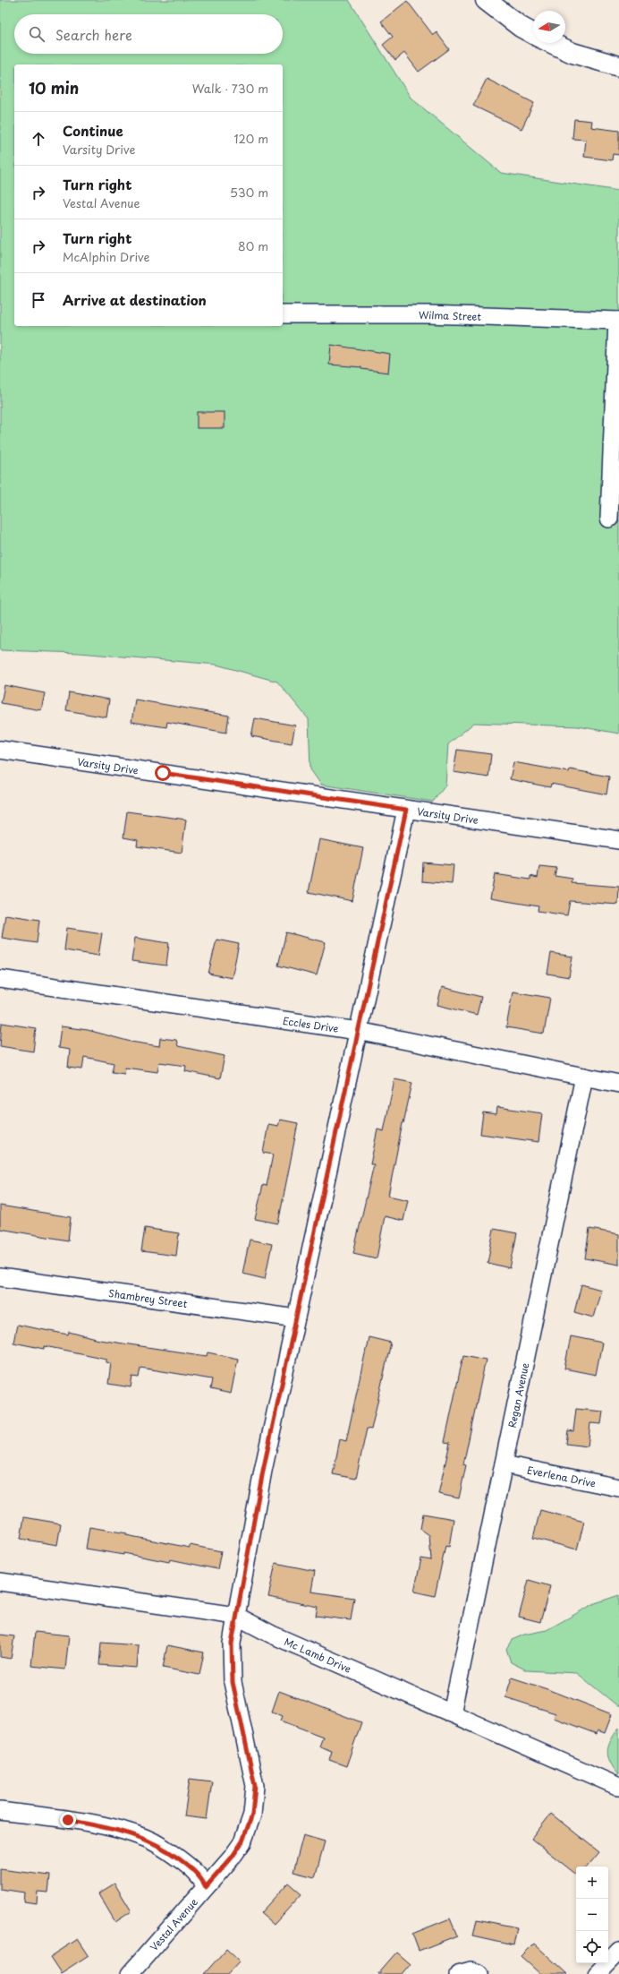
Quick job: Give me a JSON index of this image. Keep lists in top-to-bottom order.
{
  "streets": {
    "street": [
      "Wilma Street",
      "Varsity Drive",
      "Eccles Drive",
      "Shambrey Street",
      "Regan Avenue",
      "Everlena Drive",
      "Mc Lamb Drive",
      "Vestal Avenue"
    ]
  },
  "crossings": [
    ["Varsity Drive", "Vestal Avenue"],
    ["Eccles Drive", "Regan Avenue"],
    ["Eccles Drive", "Vestal Avenue"],
    ["Shambrey Street", "Vestal Avenue"],
    ["Regan Avenue", "Everlena Drive"],
    ["Regan Avenue", "Mc Lamb Drive"],
    ["Mc Lamb Drive", "Vestal Avenue"]
  ],
  "north": "left",
  "page": {
    "search": "Search here",
    "heading": ["10 min", "Walk · 730 m"],
    "list": [
      ["Continue", "Varsity Drive", "120 m"],
      ["Turn right", "Vestal Avenue", "530 m"],
      ["Turn right", "McAlphin Drive", "80 m"],
      "Arrive at destination"
    ],
    "map_buttons": ["+", "−"]
  }
}
